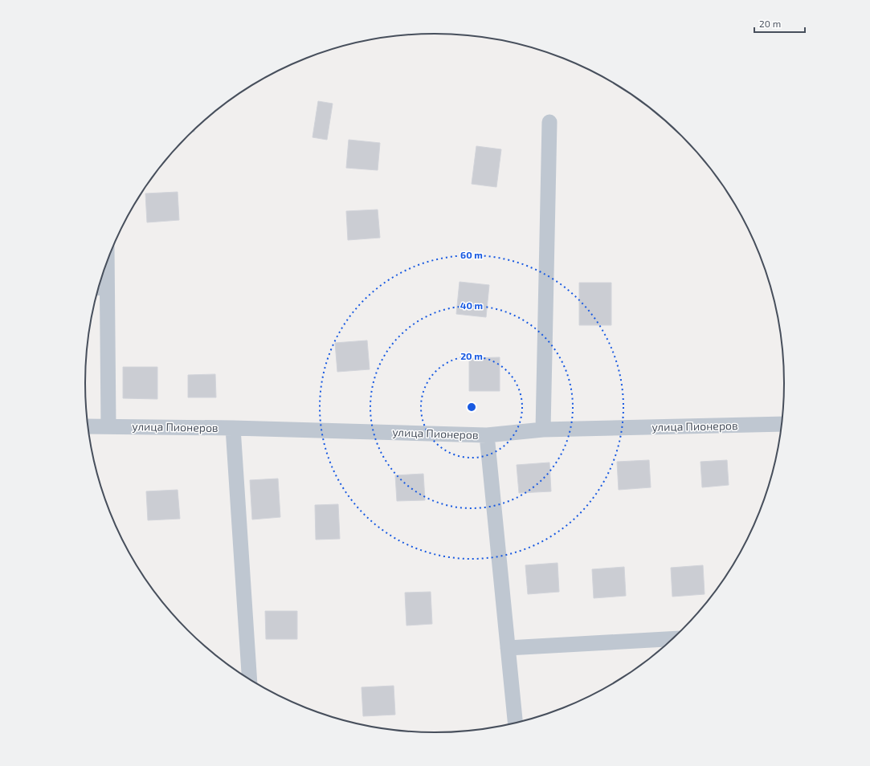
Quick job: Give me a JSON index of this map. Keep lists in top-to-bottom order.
{
  "streets": {
    "street": ["улица Пионеров"]
  },
  "scale_bar": "20 m",
  "rings": ["60 m", "40 m", "20 m"]
}
